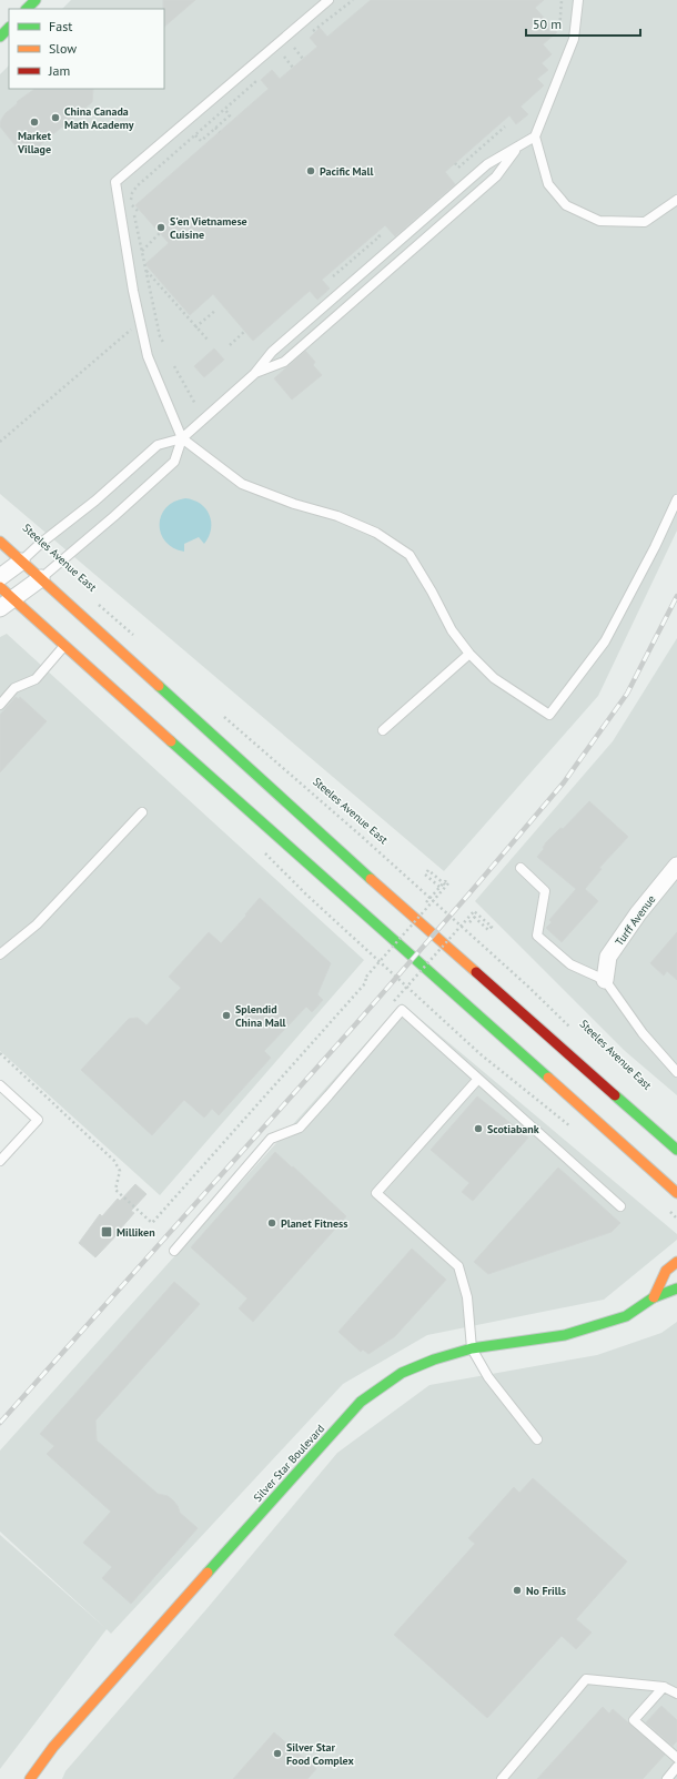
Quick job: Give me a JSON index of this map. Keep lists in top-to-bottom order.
{
  "streets": {
    "main road": ["Silver Star Boulevard"],
    "street": ["Turff Avenue"],
    "path": ["Steeles Avenue East"]
  },
  "places": {
    "other": [
      "China Canada Math Academy",
      "Market Village",
      "Pacific Mall",
      "S'en Vietnamese Cuisine",
      "Splendid China Mall",
      "Scotiabank",
      "Planet Fitness",
      "No Frills",
      "Silver Star Food Complex"
    ],
    "transit": ["Milliken"]
  },
  "legend": ["Fast", "Slow", "Jam"],
  "scale_bar": "50 m"
}
